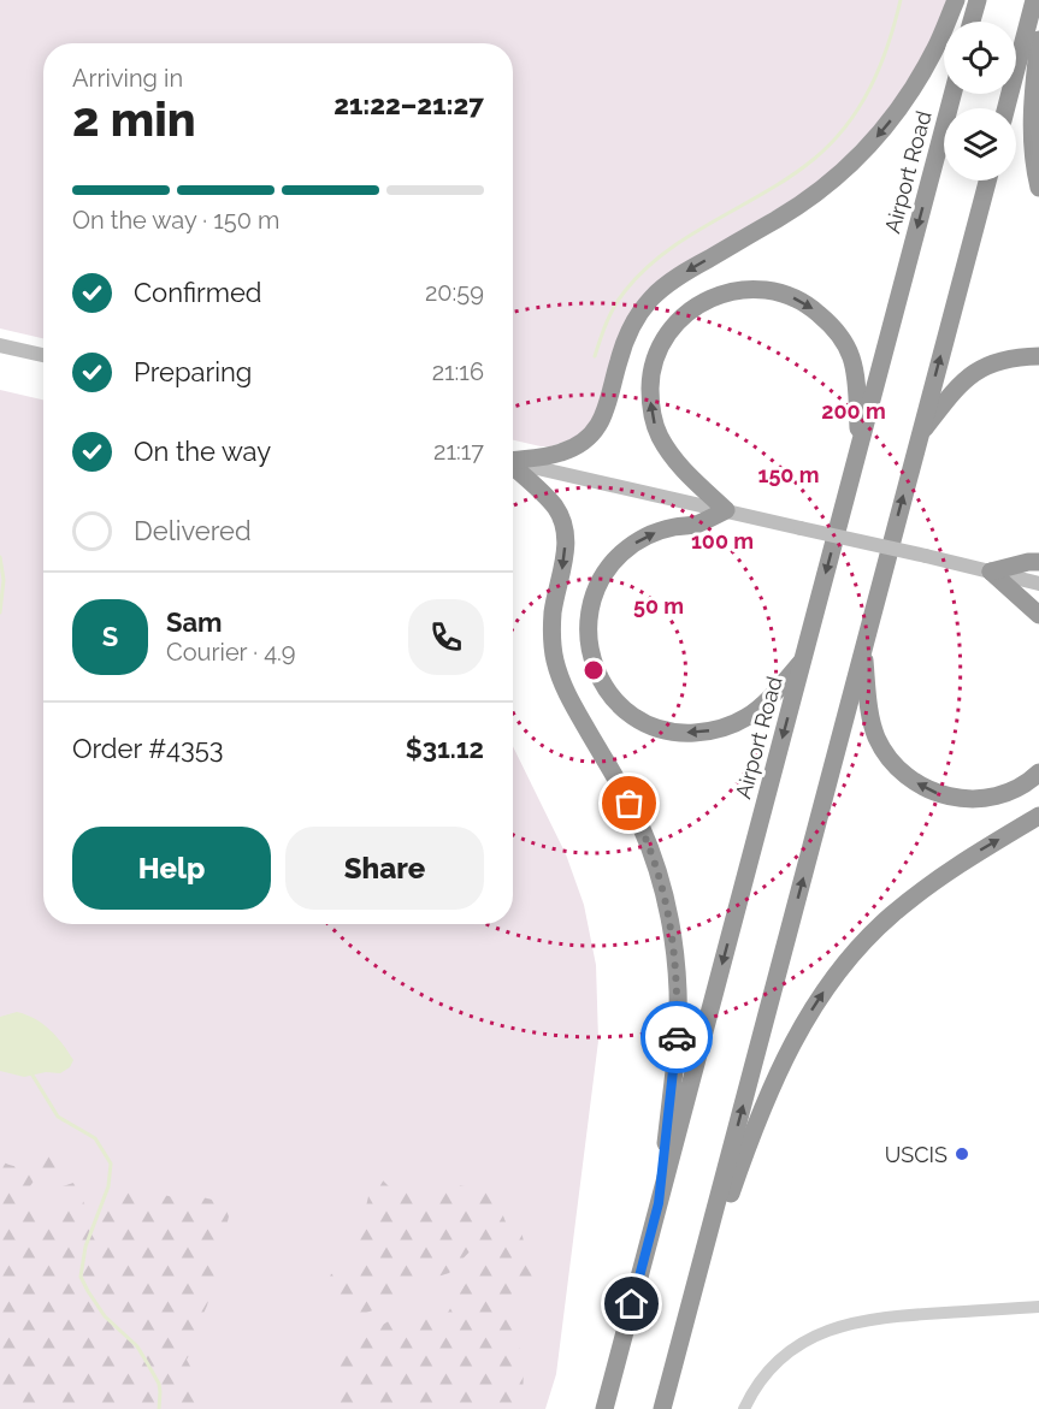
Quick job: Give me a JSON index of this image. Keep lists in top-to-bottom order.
{
  "streets": {
    "highway": ["Airport Road"]
  },
  "places": ["USCIS"],
  "page": {
    "heading": ["2 min", "Arriving in", "21:22–21:27"],
    "panel": [
      "Sam",
      "Courier · 4.9",
      "Order #4353",
      "$31.12"
    ],
    "bar": "On the way · 150 m",
    "list": [
      ["Confirmed", "20:59"],
      ["Preparing", "21:16"],
      ["On the way", "21:17"],
      "Delivered"
    ],
    "round": "S",
    "buttons": ["Help", "Share"]
  },
  "rings": [
    "200 m",
    "150 m",
    "100 m",
    "50 m"
  ]
}
